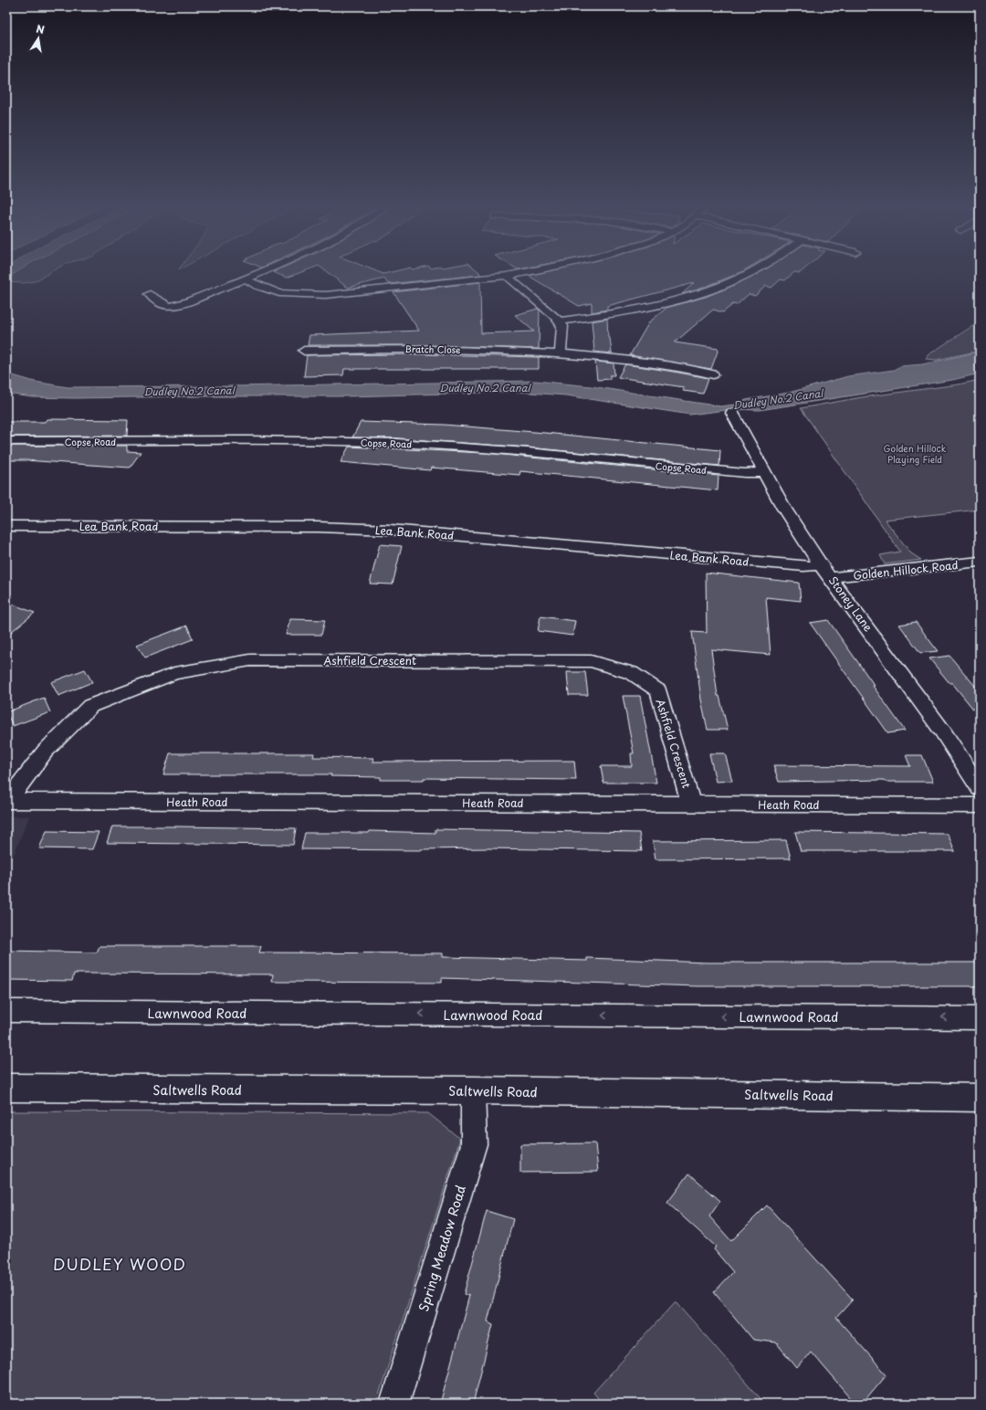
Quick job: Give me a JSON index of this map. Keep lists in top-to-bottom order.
{
  "streets": {
    "street": [
      "Bratch Close",
      "Copse Road",
      "Lea Bank Road",
      "Golden Hillock Road",
      "Stoney Lane",
      "Ashfield Crescent",
      "Heath Road",
      "Lawnwood Road",
      "Saltwells Road",
      "Spring Meadow Road"
    ]
  },
  "crossings": [
    ["Copse Road", "Stoney Lane"],
    ["Lea Bank Road", "Stoney Lane"],
    ["Golden Hillock Road", "Stoney Lane"],
    ["Ashfield Crescent", "Heath Road"],
    ["Saltwells Road", "Spring Meadow Road"]
  ],
  "one_way": ["Lawnwood Road"],
  "districts": ["DUDLEY WOOD"],
  "water": ["Dudley No.2 Canal"],
  "parks": ["Golden Hillock Playing Field"],
  "north": "top"
}
